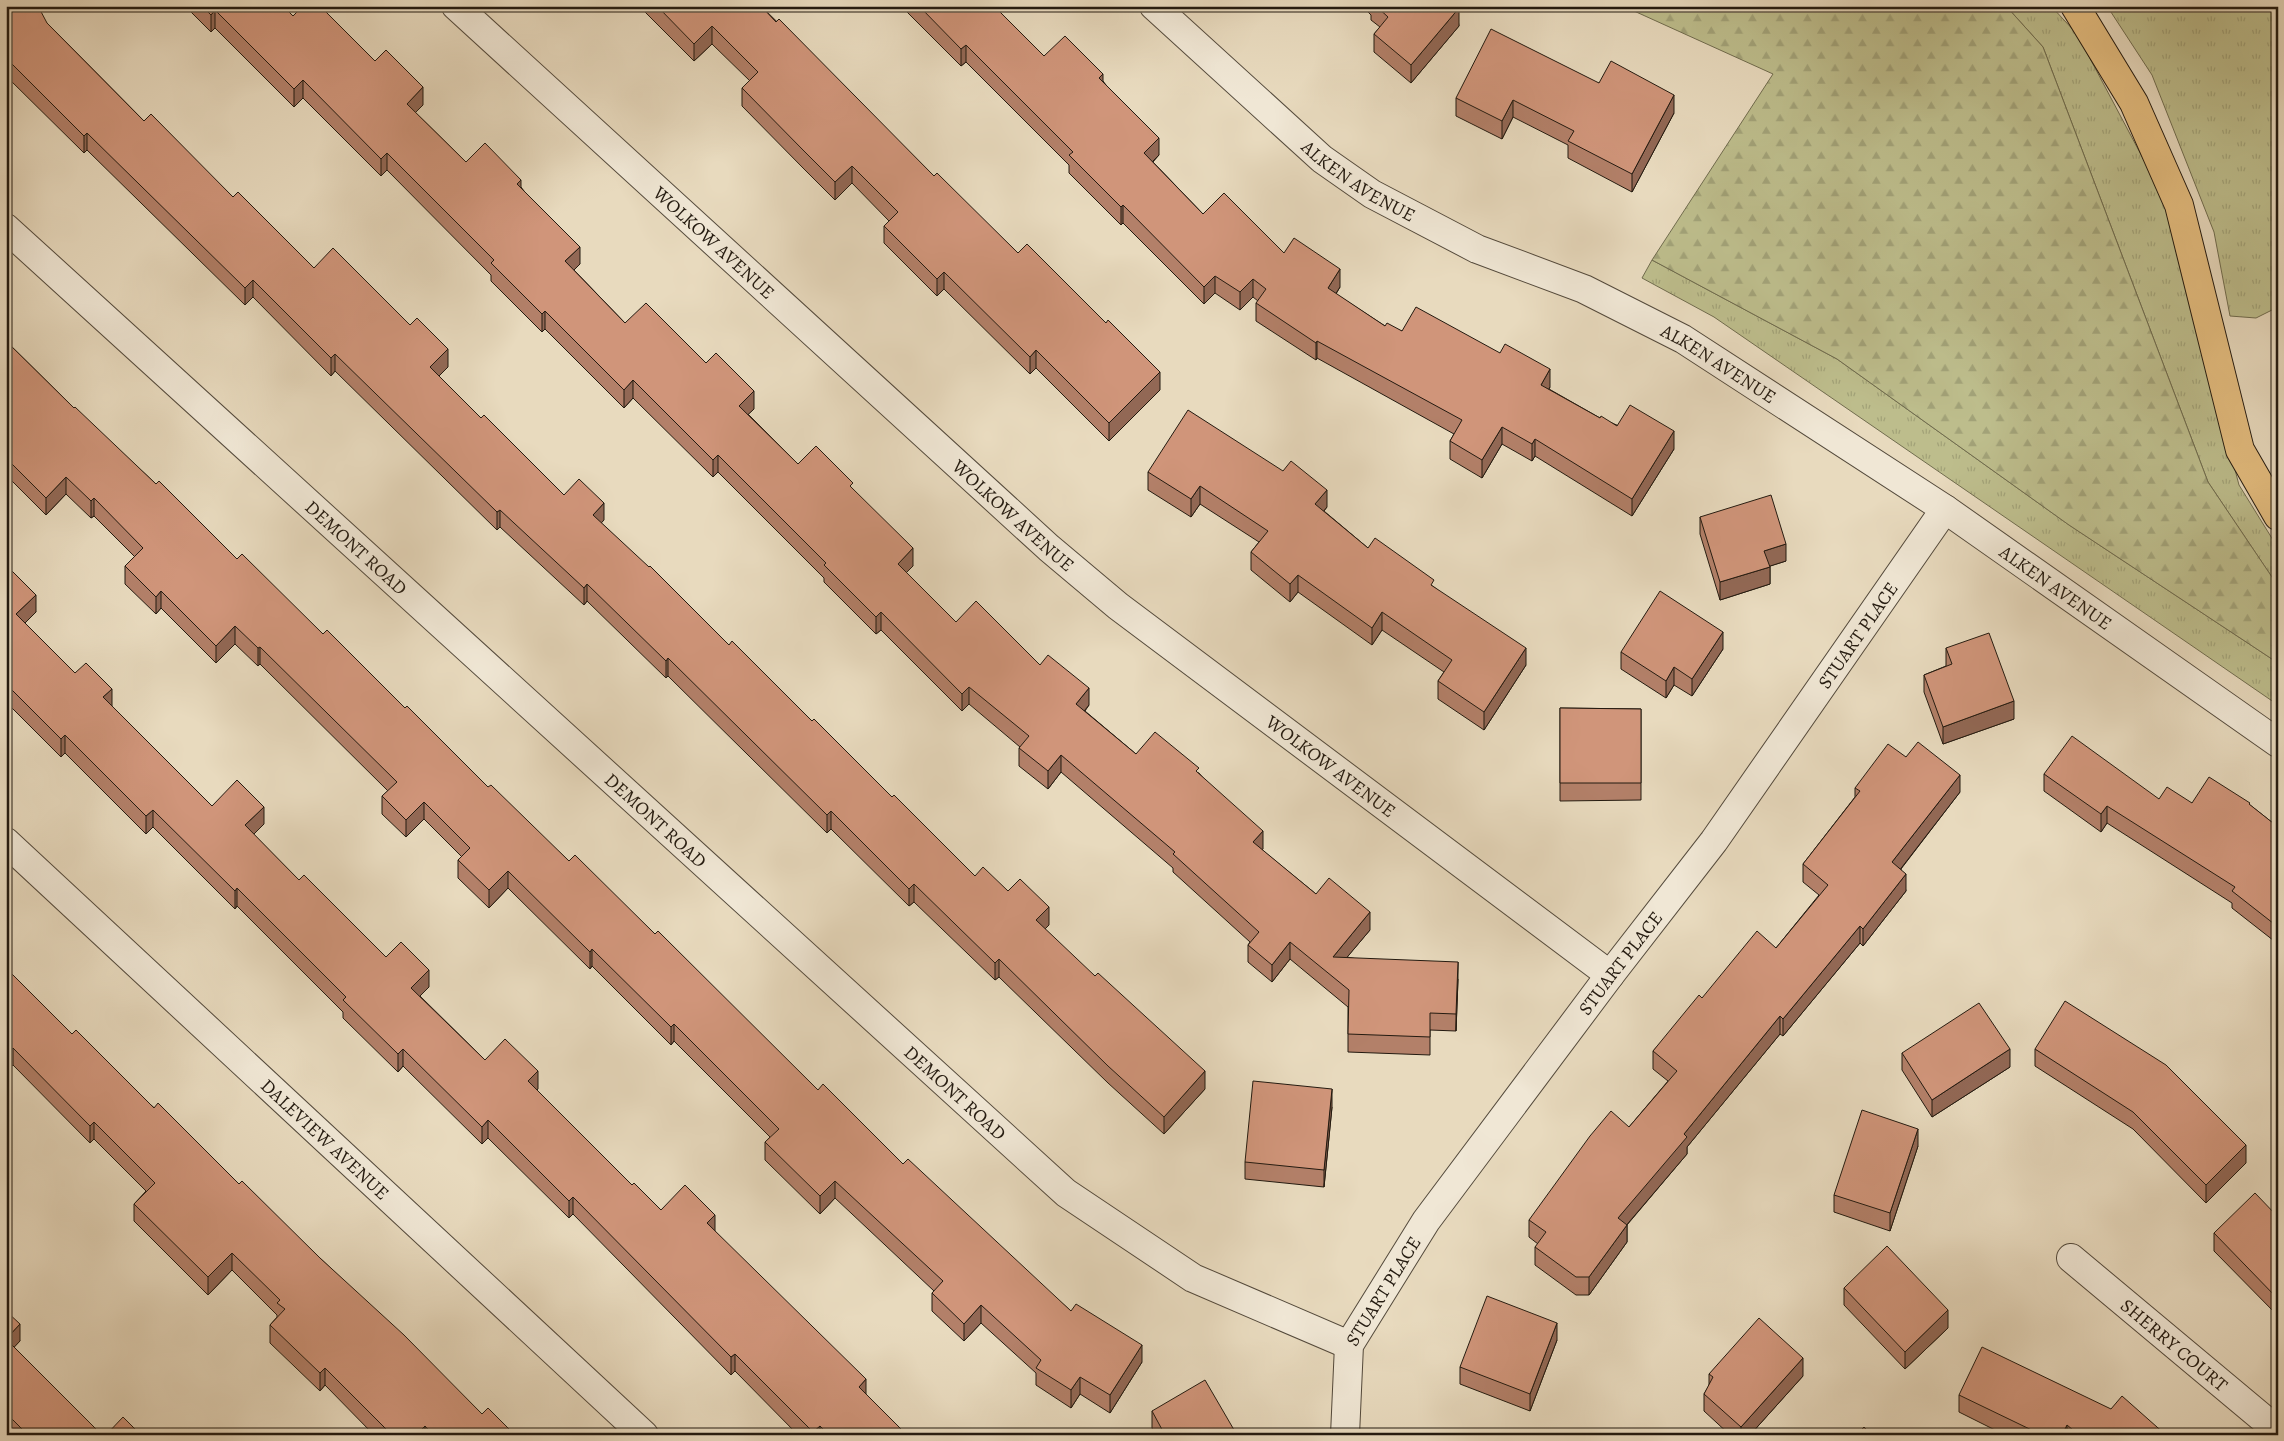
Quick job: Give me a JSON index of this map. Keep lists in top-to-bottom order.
{
  "streets": {
    "street": [
      "ALKEN AVENUE",
      "WOLKOW AVENUE",
      "DEMONT ROAD",
      "STUART PLACE",
      "DALEVIEW AVENUE",
      "SHERRY COURT"
    ]
  },
  "crossings": [
    ["ALKEN AVENUE", "STUART PLACE"],
    ["WOLKOW AVENUE", "STUART PLACE"],
    ["DEMONT ROAD", "STUART PLACE"]
  ]
}
